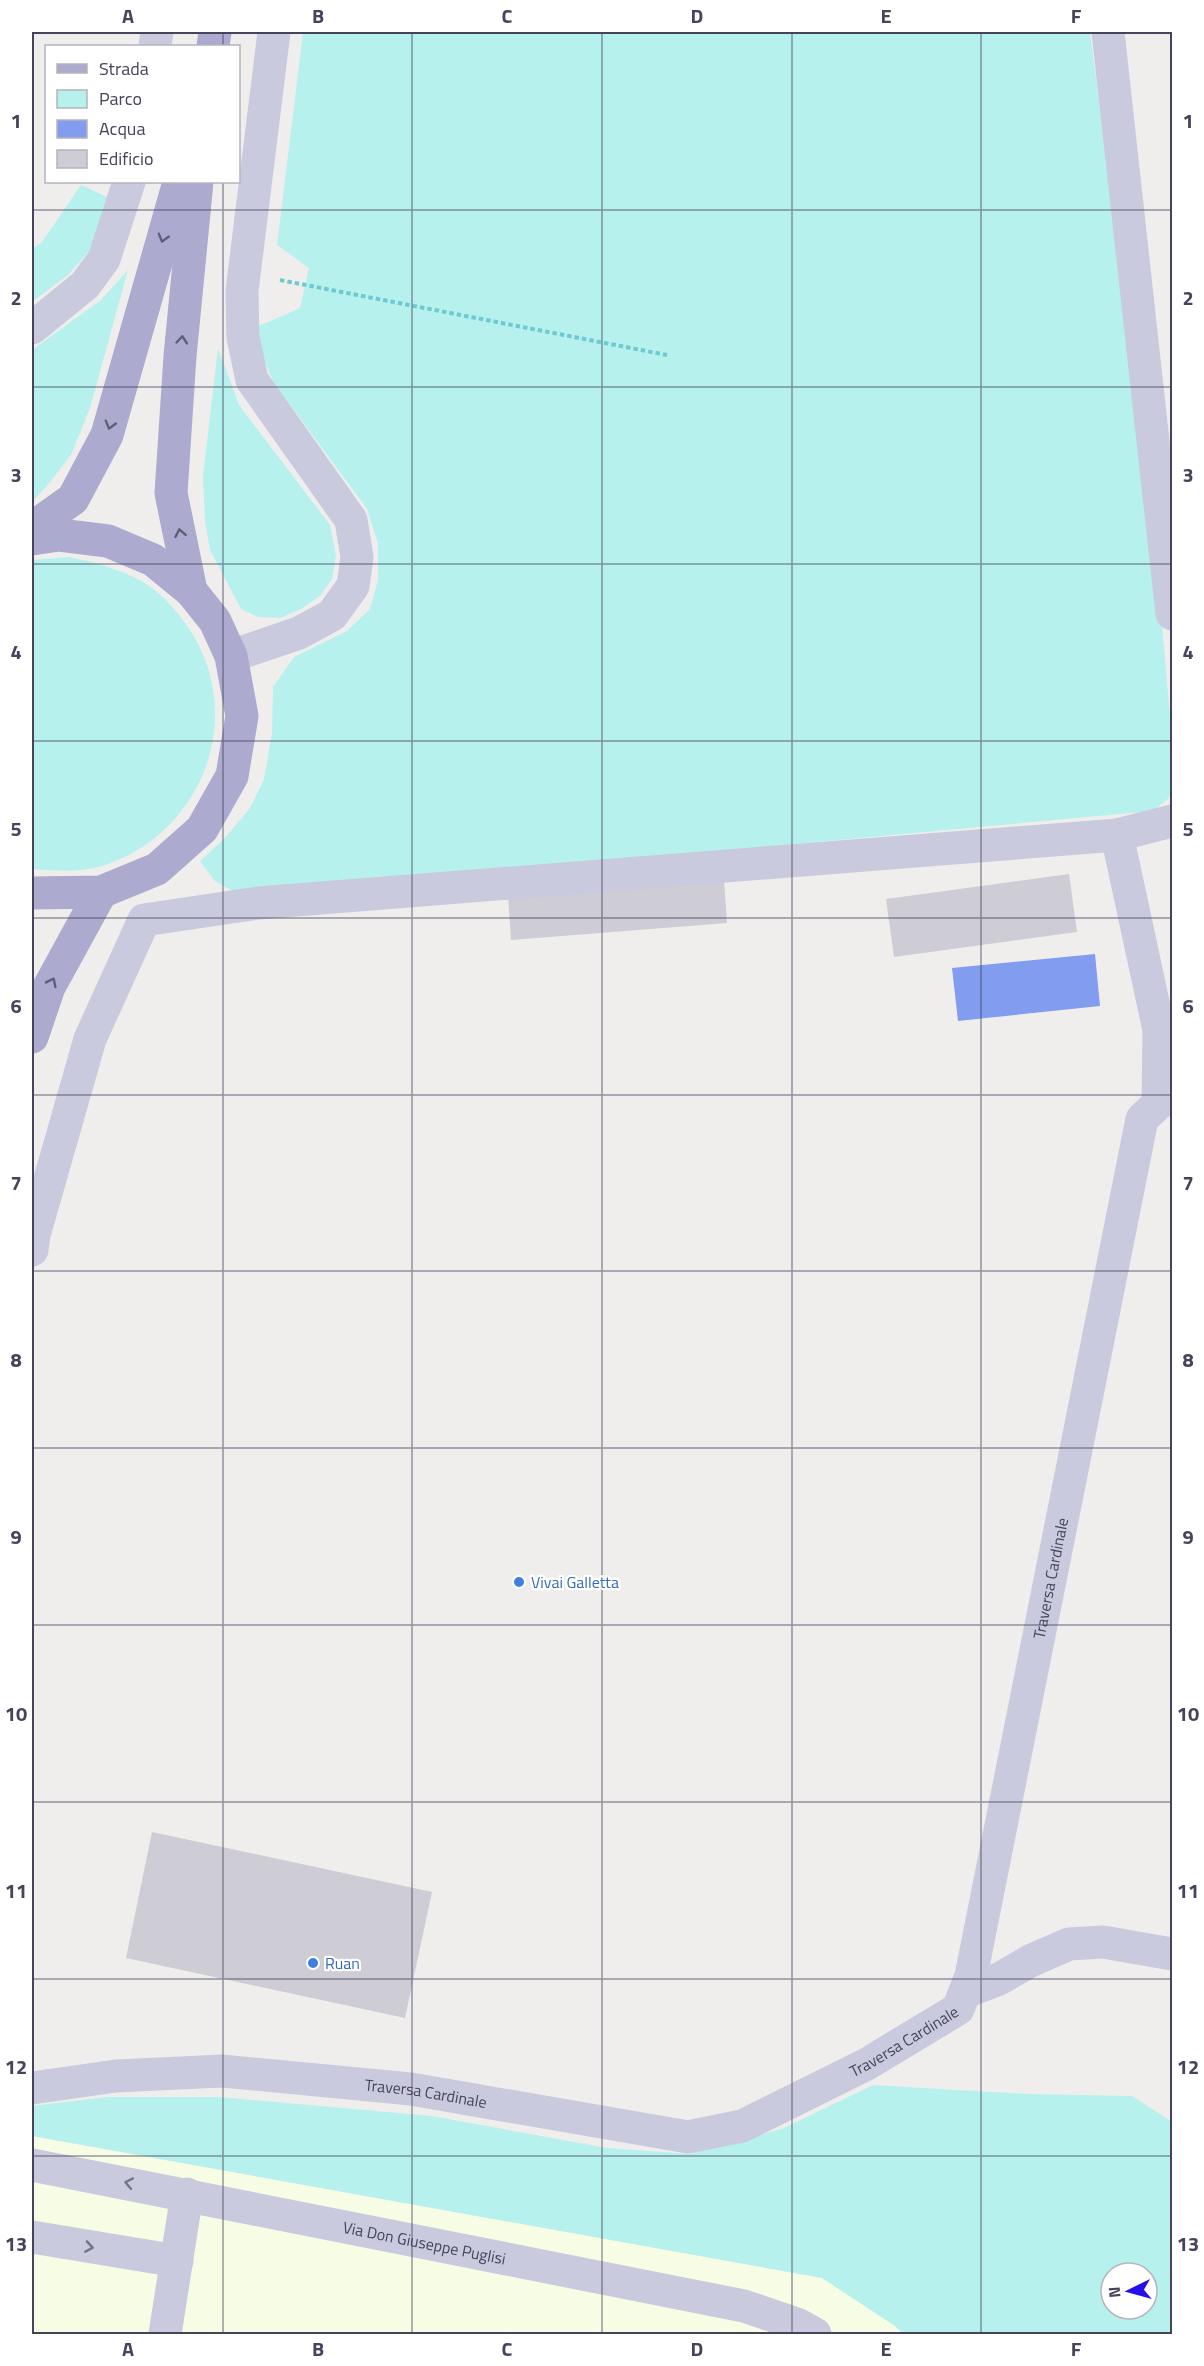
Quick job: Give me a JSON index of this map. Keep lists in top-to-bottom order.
{
  "streets": {
    "street": ["Traversa Cardinale", "Via Don Giuseppe Puglisi"]
  },
  "places": ["Vivai Galletta", "Ruan"],
  "legend": [
    "Strada",
    "Parco",
    "Acqua",
    "Edificio"
  ],
  "north": "left",
  "grid": {
    "columns": [
      "A",
      "B",
      "C",
      "D",
      "E",
      "F"
    ],
    "rows": [
      "1",
      "2",
      "3",
      "4",
      "5",
      "6",
      "7",
      "8",
      "9",
      "10",
      "11",
      "12",
      "13"
    ]
  }
}
